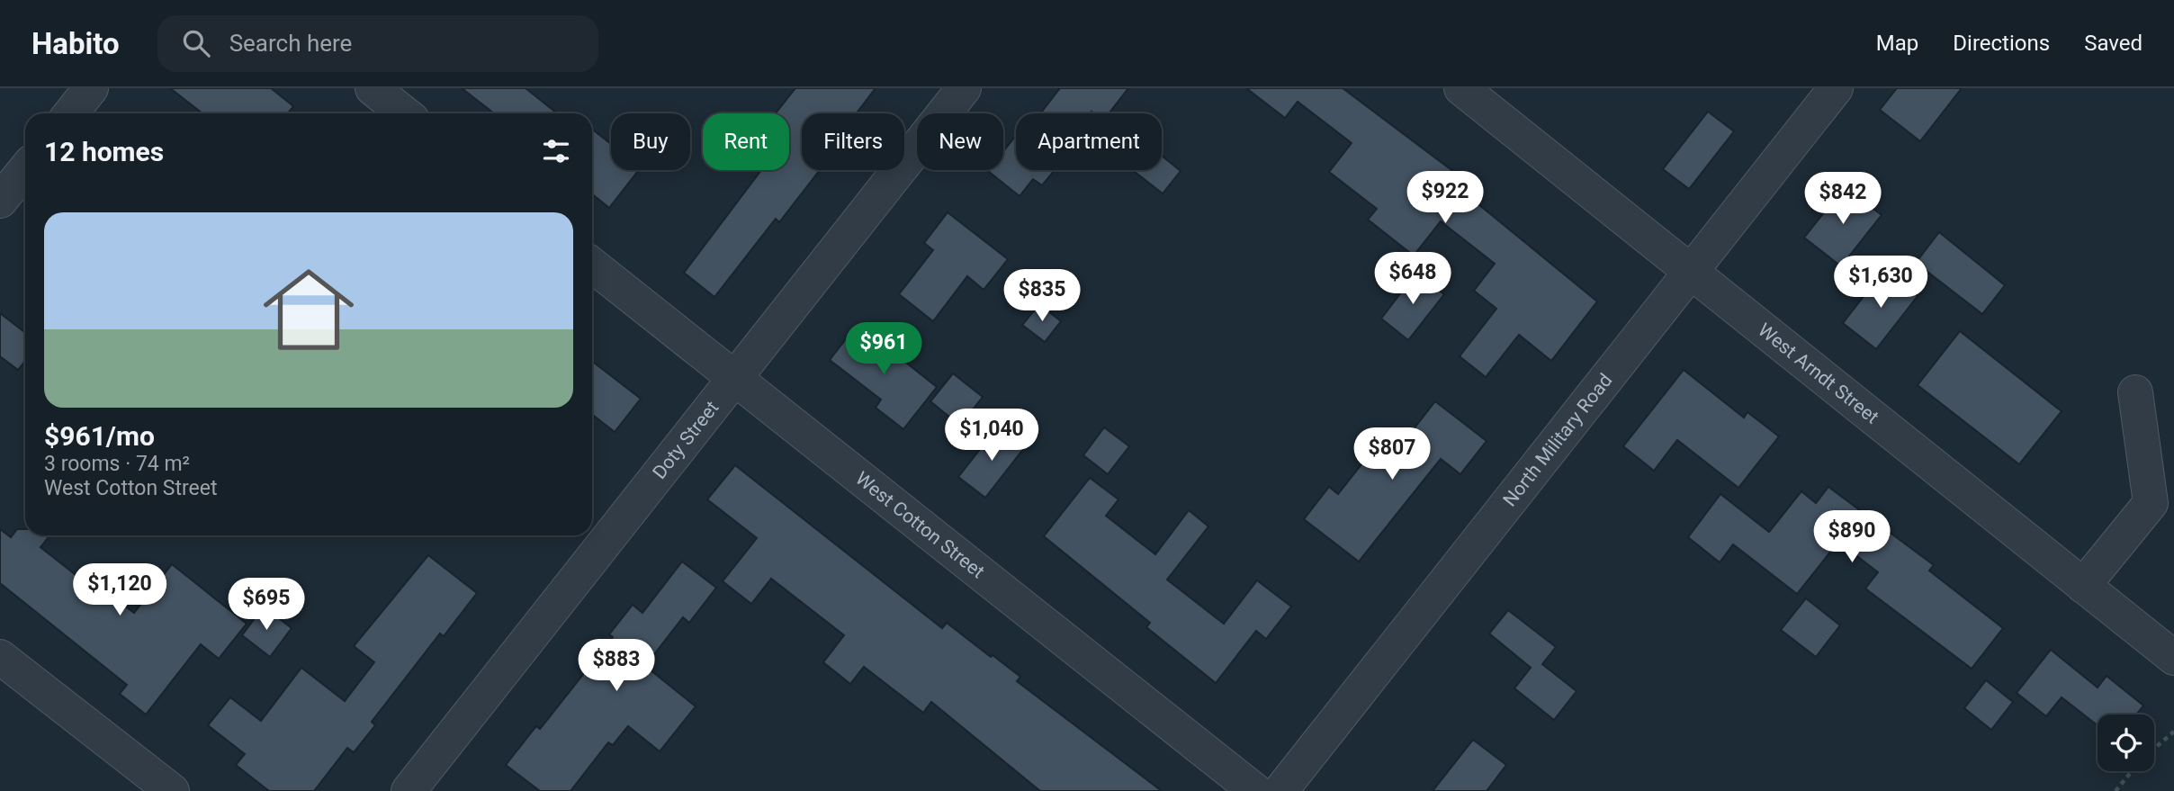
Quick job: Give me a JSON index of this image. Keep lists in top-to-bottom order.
{
  "streets": {
    "street": [
      "West Arndt Street",
      "Doty Street",
      "North Military Road",
      "West Cotton Street"
    ]
  },
  "crossings": [
    ["West Arndt Street", "North Military Road"],
    ["Doty Street", "West Cotton Street"]
  ],
  "page": {
    "header": "Habito",
    "search": "Search here",
    "nav": ["Map", "Directions", "Saved"],
    "chip": [
      "Buy",
      "Rent",
      "Filters",
      "New",
      "Apartment"
    ],
    "heading": "12 homes",
    "price": [
      "$922",
      "$842",
      "$648",
      "$1,630",
      "$835",
      "$961",
      "$1,040",
      "$807",
      "$890",
      "$1,120",
      "$695",
      "$883"
    ],
    "list": [
      {
        "name": "$961/mo",
        "note": "3 rooms · 74 m² · West Cotton Street"
      }
    ]
  }
}
